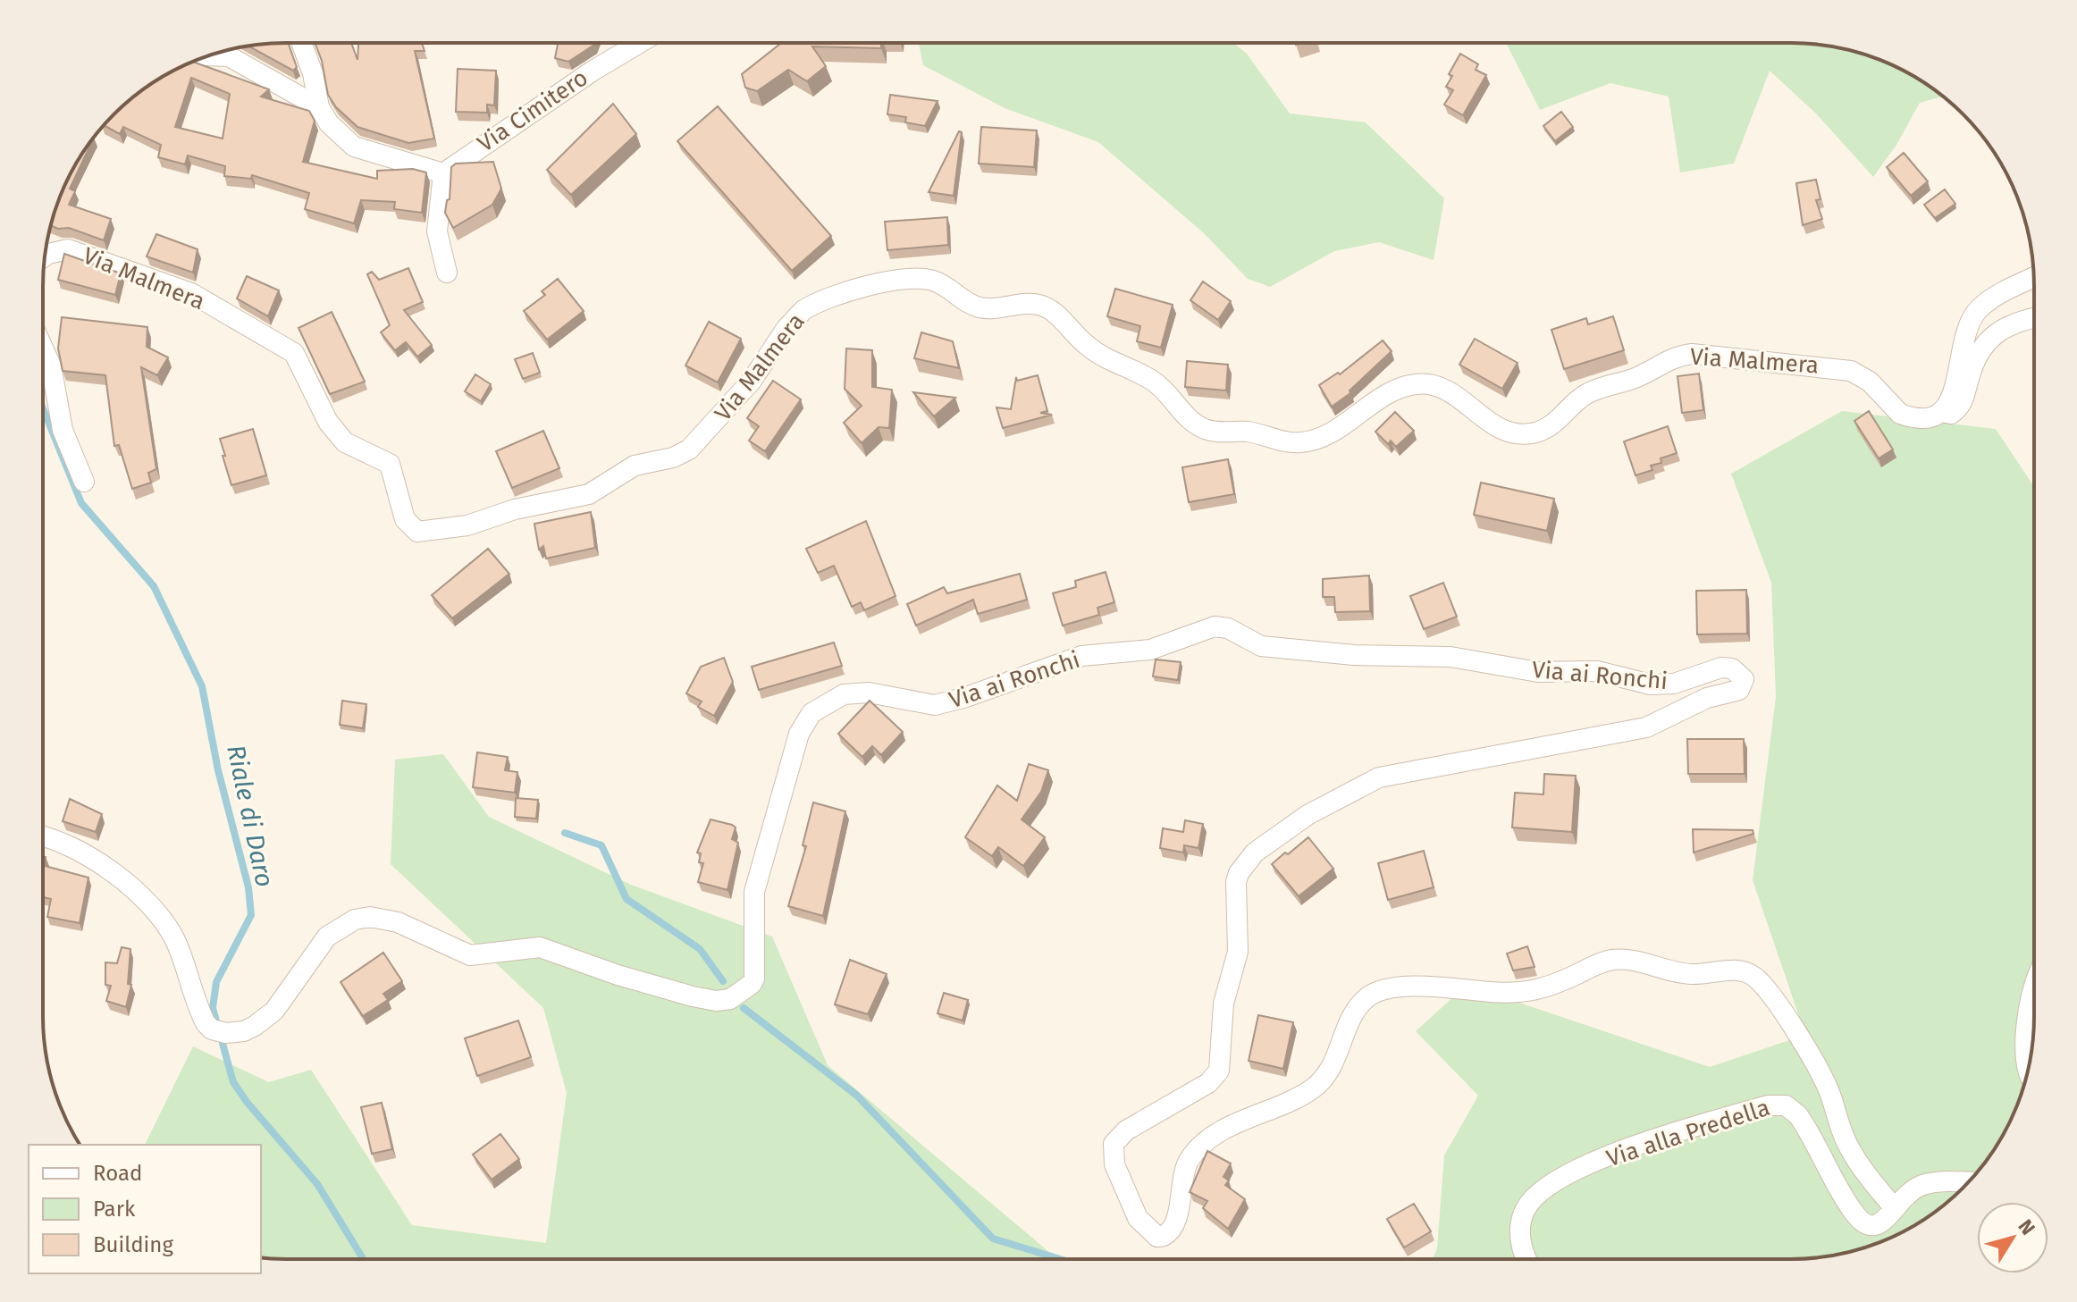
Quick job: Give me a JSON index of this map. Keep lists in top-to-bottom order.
{
  "streets": {
    "street": [
      "Via Cimitero",
      "Via Malmera",
      "Via ai Ronchi",
      "Via alla Predella"
    ]
  },
  "crossings": [
    ["Via ai Ronchi", "Via alla Predella"]
  ],
  "water": ["Riale di Daro"],
  "legend": ["Road", "Park", "Building"],
  "north": "top right"
}
